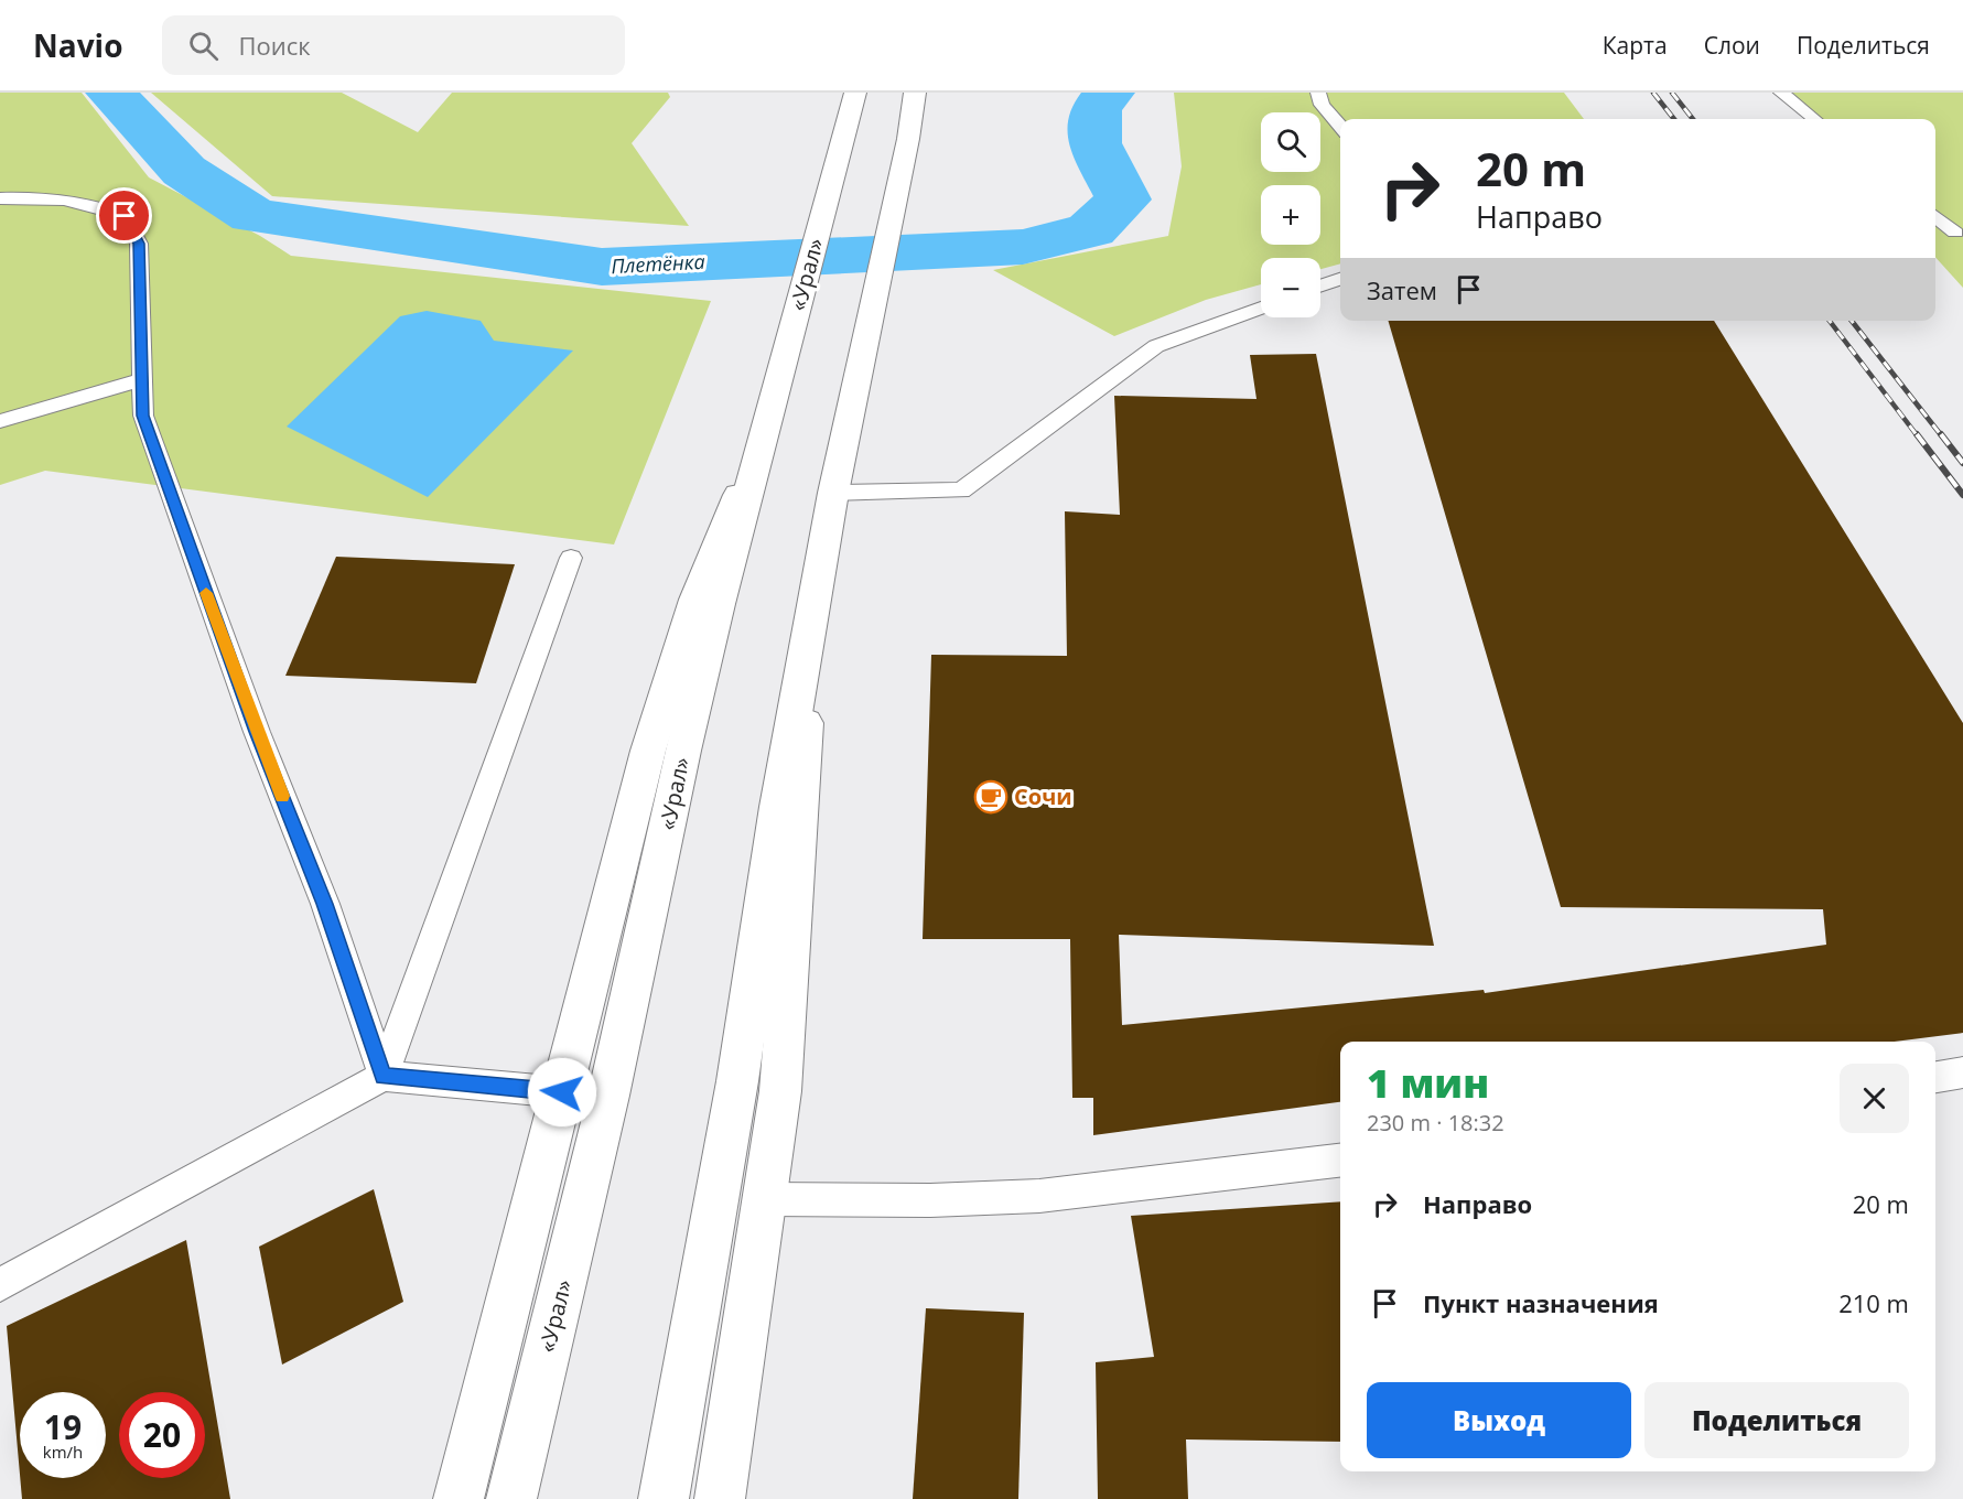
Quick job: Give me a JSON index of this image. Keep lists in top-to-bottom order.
{
  "streets": {
    "main road": ["«Урал»"]
  },
  "water": ["Плетёнка"],
  "places": {
    "cafe": ["Сочи"]
  },
  "page": {
    "header": "Navio",
    "search": "Поиск",
    "nav": ["Карта", "Слои", "Поделиться"],
    "map_buttons": ["+", "−"],
    "turn": ["20 m", "Направо"],
    "then": "Затем",
    "heading": ["1 мин", "230 m · 18:32"],
    "list": [
      {
        "name": "Направо",
        "value": "20 m"
      },
      {
        "name": "Пункт назначения",
        "value": "210 m"
      }
    ],
    "buttons": ["Выход", "Поделиться"],
    "speed": "19 km/h",
    "limit": "20"
  }
}
